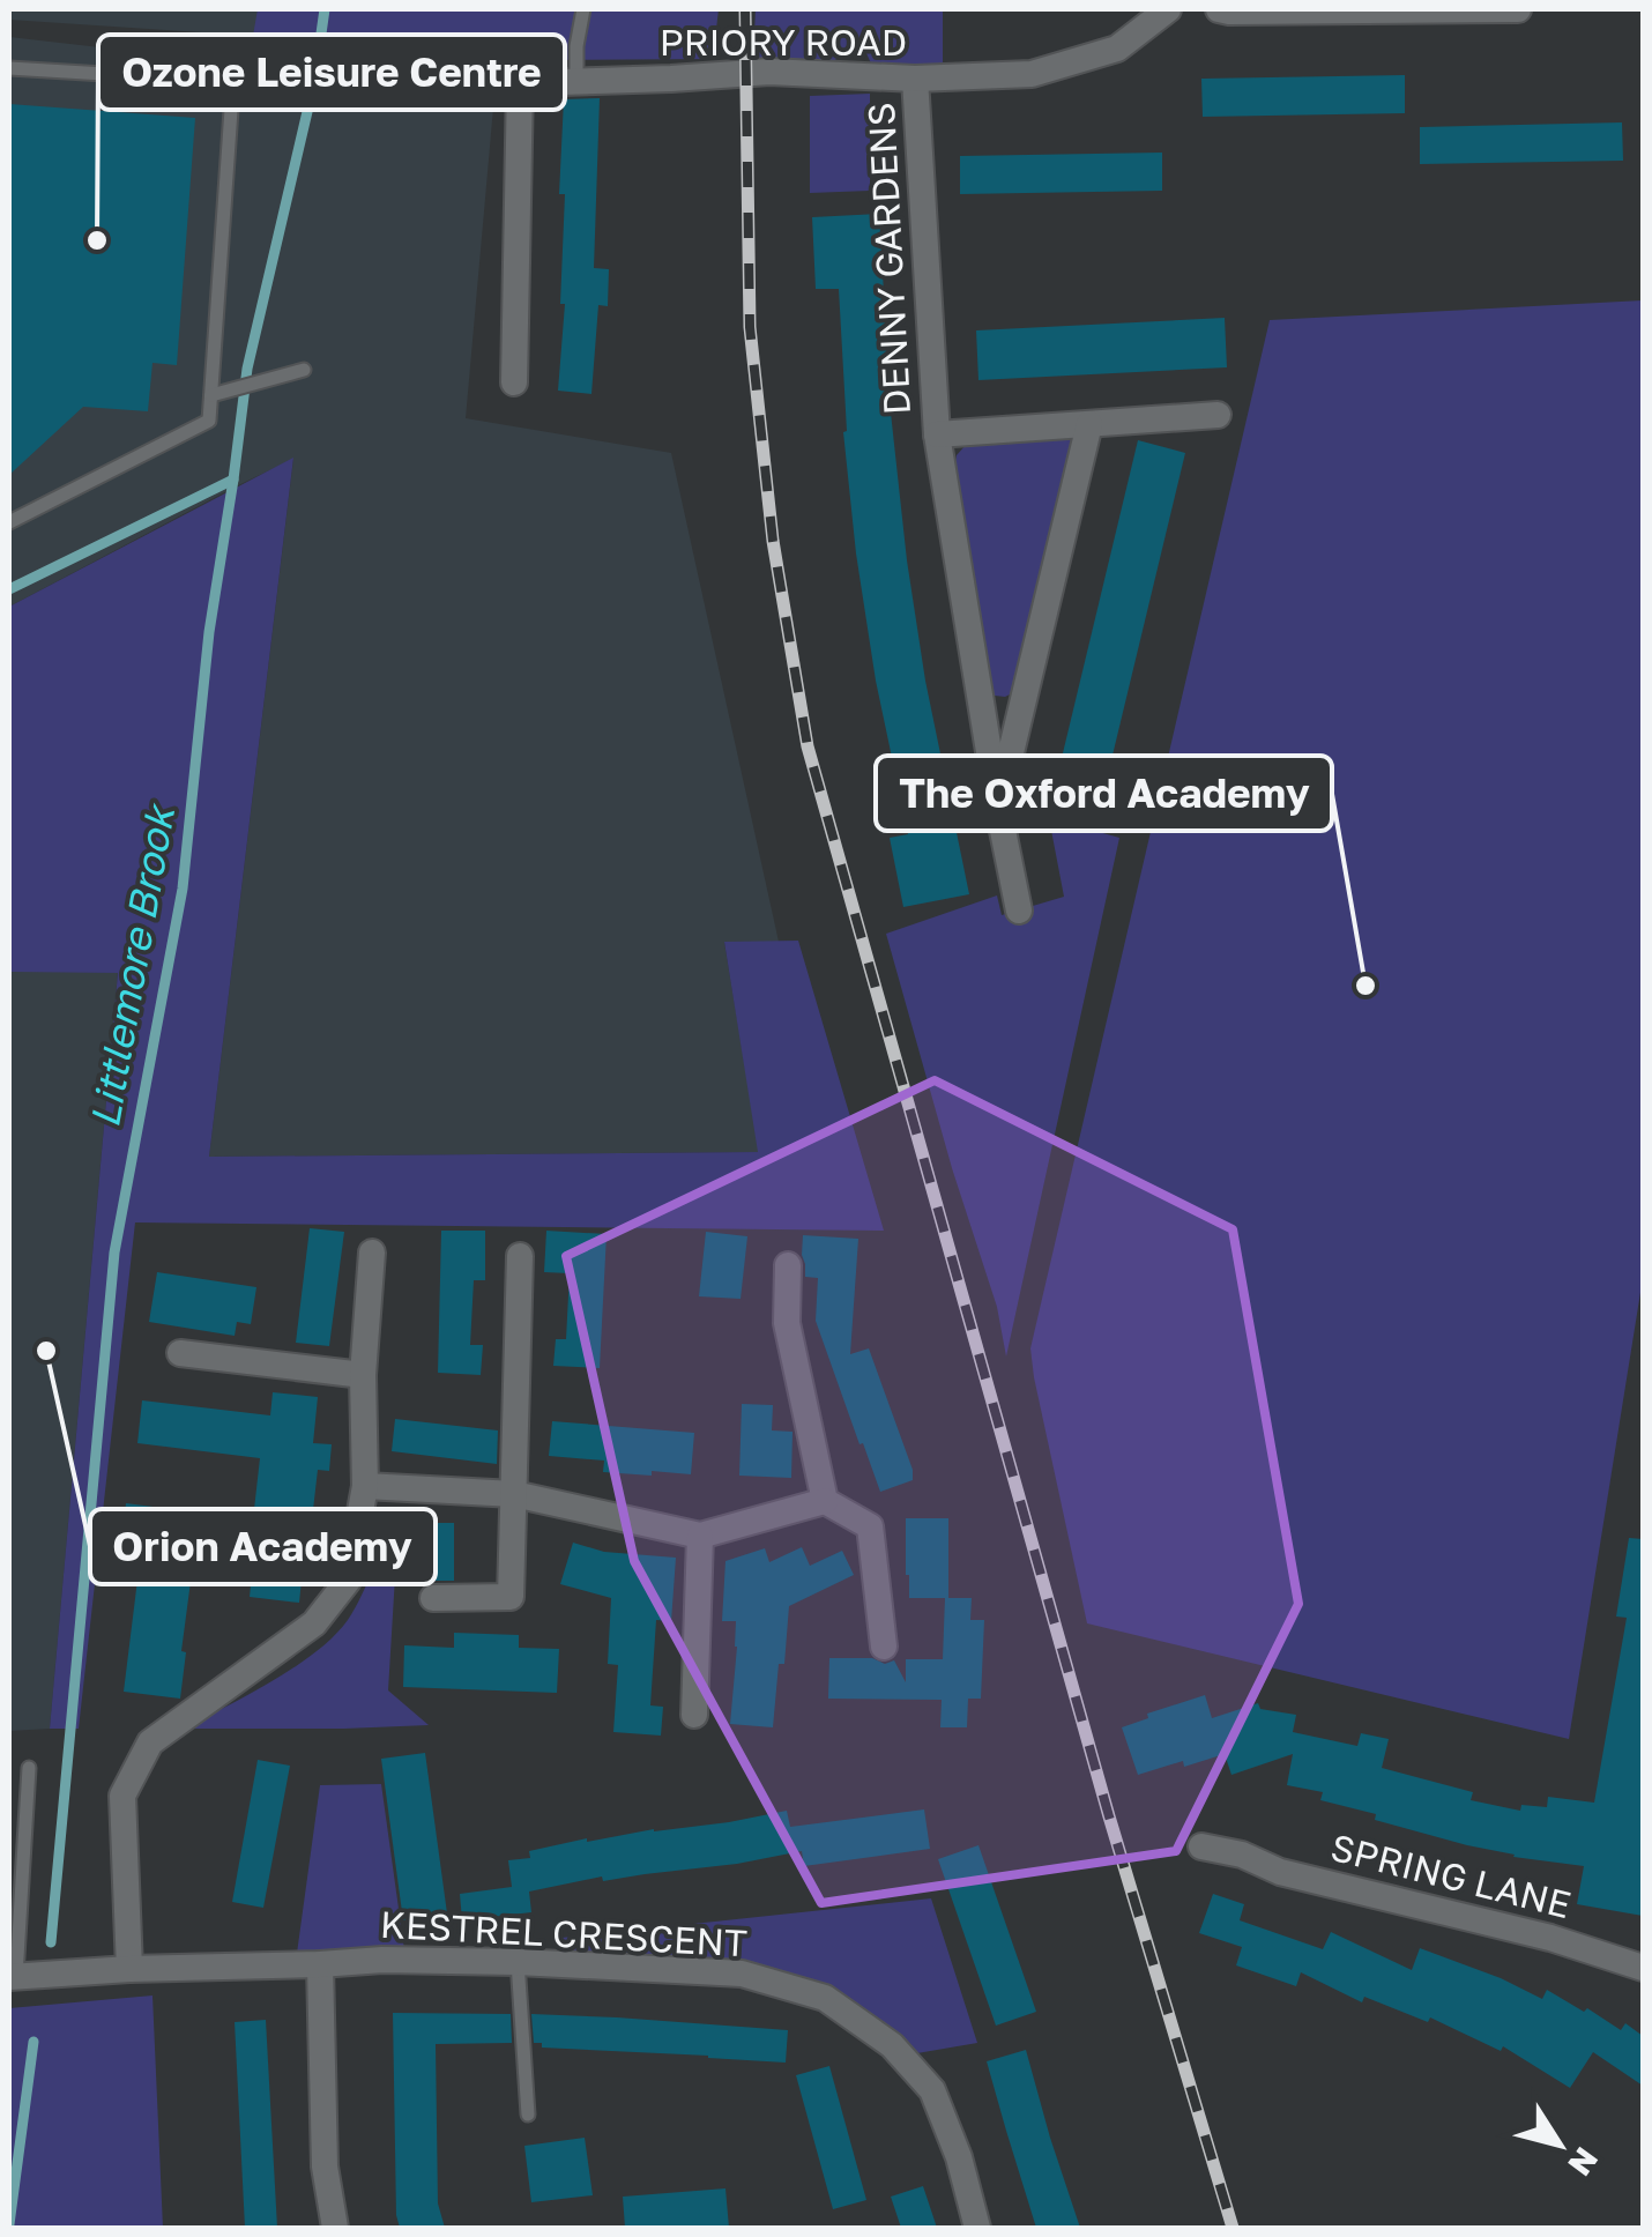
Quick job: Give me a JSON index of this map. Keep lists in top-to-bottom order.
{
  "streets": {
    "street": [
      "PRIORY ROAD",
      "DENNY GARDENS",
      "SPRING LANE",
      "KESTREL CRESCENT"
    ]
  },
  "crossings": [
    ["PRIORY ROAD", "DENNY GARDENS"]
  ],
  "water": ["Littlemore Brook"],
  "places": ["Ozone Leisure Centre", "The Oxford Academy", "Orion Academy"],
  "north": "bottom right"
}
